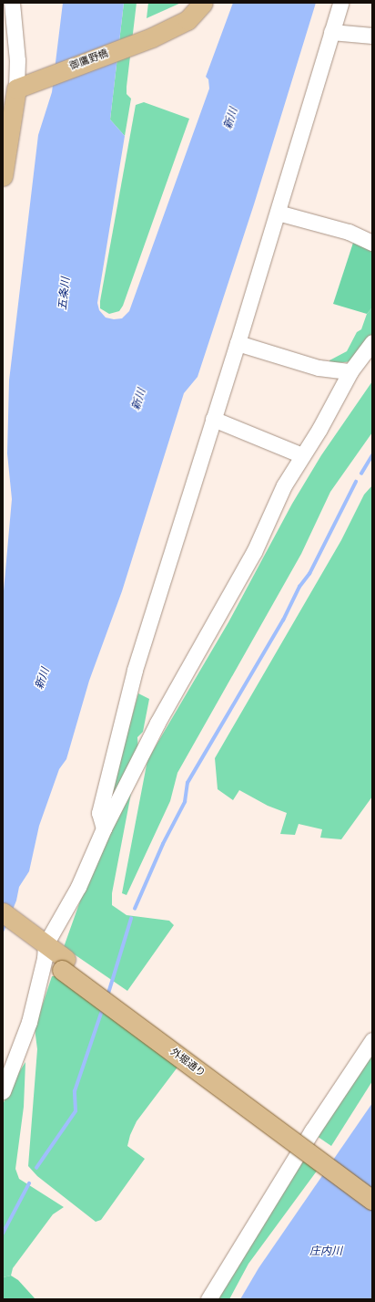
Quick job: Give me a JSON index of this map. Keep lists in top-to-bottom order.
{
  "streets": {
    "main road": ["御鷹野橋", "外堀通り"]
  },
  "water": ["新川", "五条川", "庄内川"]
}
